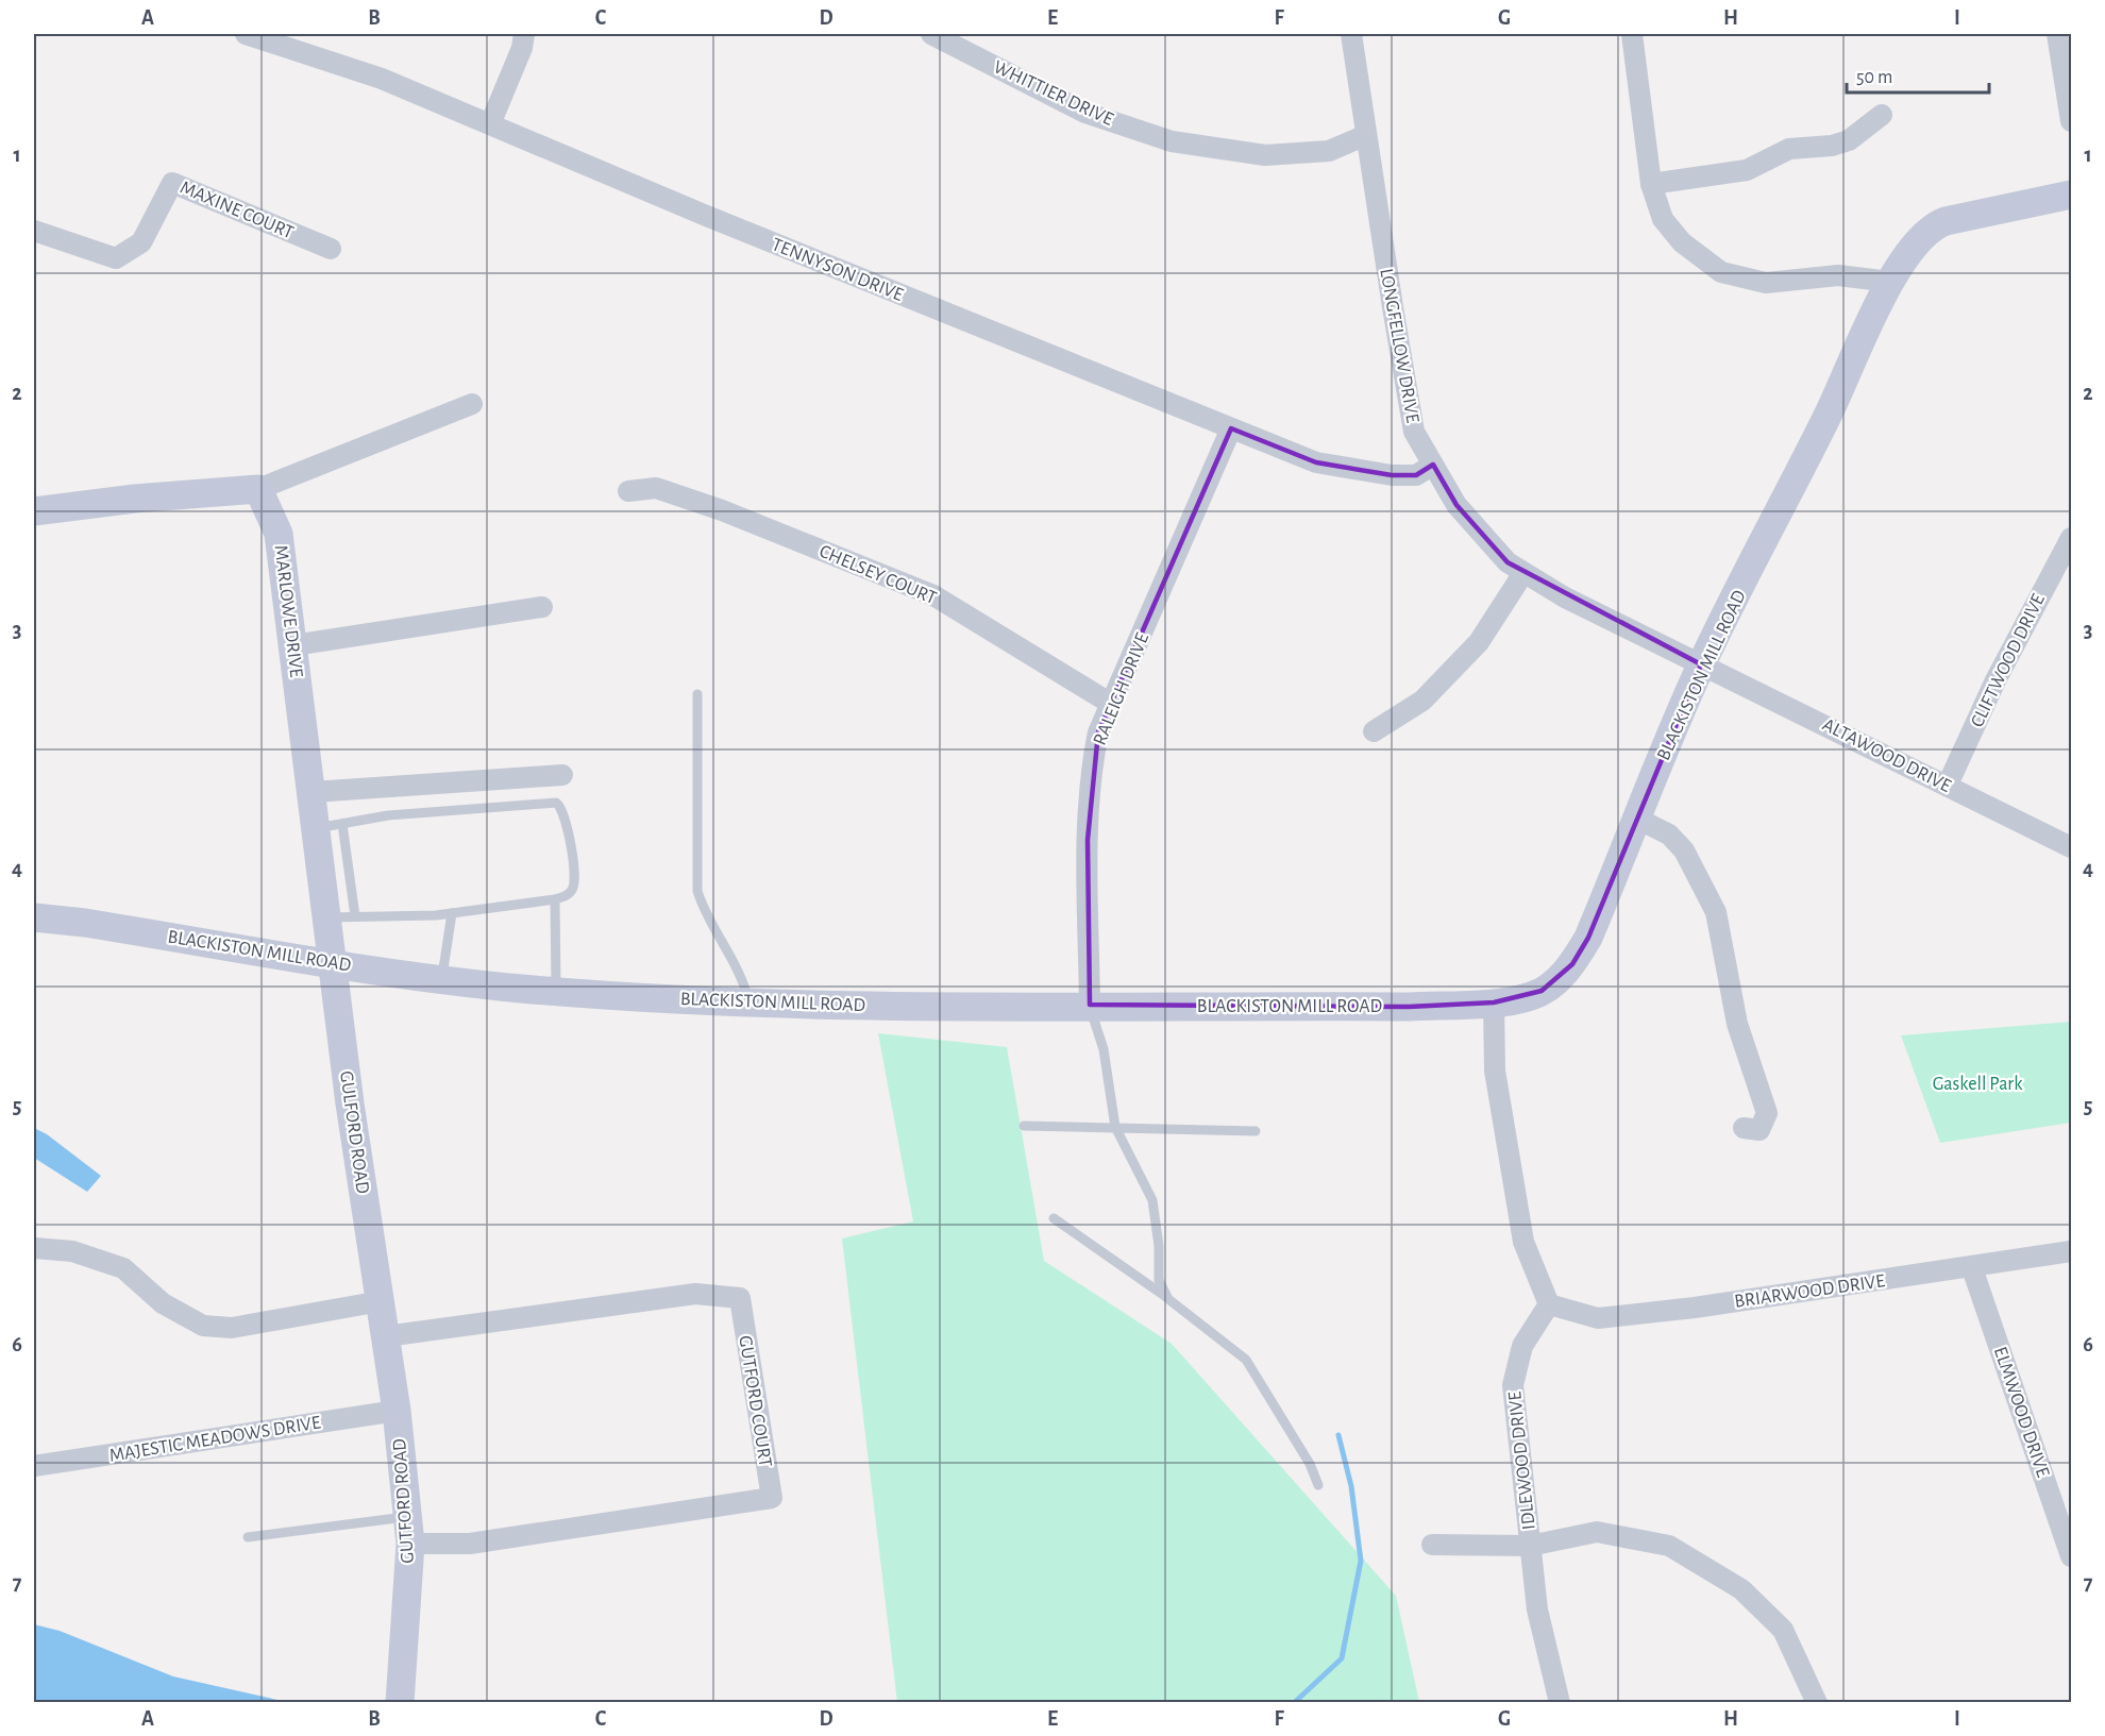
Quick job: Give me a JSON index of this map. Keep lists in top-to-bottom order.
{
  "streets": {
    "main road": [
      "MARLOWE DRIVE",
      "BLACKISTON MILL ROAD",
      "GULFORD ROAD",
      "GUTFORD ROAD"
    ],
    "street": [
      "WHITTIER DRIVE",
      "MAXINE COURT",
      "TENNYSON DRIVE",
      "LONGFELLOW DRIVE",
      "CHELSEY COURT",
      "CLIFTWOOD DRIVE",
      "RALEIGH DRIVE",
      "ALTAWOOD DRIVE",
      "BRIARWOOD DRIVE",
      "GUTFORD COURT",
      "ELMWOOD DRIVE",
      "MAJESTIC MEADOWS DRIVE",
      "IDLEWOOD DRIVE"
    ]
  },
  "crossings": [
    ["WHITTIER DRIVE", "LONGFELLOW DRIVE"],
    ["TENNYSON DRIVE", "LONGFELLOW DRIVE"],
    ["TENNYSON DRIVE", "RALEIGH DRIVE"],
    ["LONGFELLOW DRIVE", "BLACKISTON MILL ROAD"],
    ["LONGFELLOW DRIVE", "ALTAWOOD DRIVE"],
    ["CHELSEY COURT", "RALEIGH DRIVE"],
    ["MARLOWE DRIVE", "BLACKISTON MILL ROAD"],
    ["MARLOWE DRIVE", "GULFORD ROAD"],
    ["CLIFTWOOD DRIVE", "ALTAWOOD DRIVE"],
    ["BLACKISTON MILL ROAD", "RALEIGH DRIVE"],
    ["BLACKISTON MILL ROAD", "ALTAWOOD DRIVE"],
    ["BLACKISTON MILL ROAD", "GULFORD ROAD"],
    ["GULFORD ROAD", "GUTFORD ROAD"],
    ["BRIARWOOD DRIVE", "ELMWOOD DRIVE"],
    ["BRIARWOOD DRIVE", "IDLEWOOD DRIVE"],
    ["GUTFORD COURT", "GUTFORD ROAD"],
    ["MAJESTIC MEADOWS DRIVE", "GUTFORD ROAD"]
  ],
  "parks": ["Gaskell Park"],
  "scale_bar": "50 m",
  "grid": {
    "columns": [
      "A",
      "B",
      "C",
      "D",
      "E",
      "F",
      "G",
      "H",
      "I"
    ],
    "rows": [
      "1",
      "2",
      "3",
      "4",
      "5",
      "6",
      "7"
    ]
  }
}
